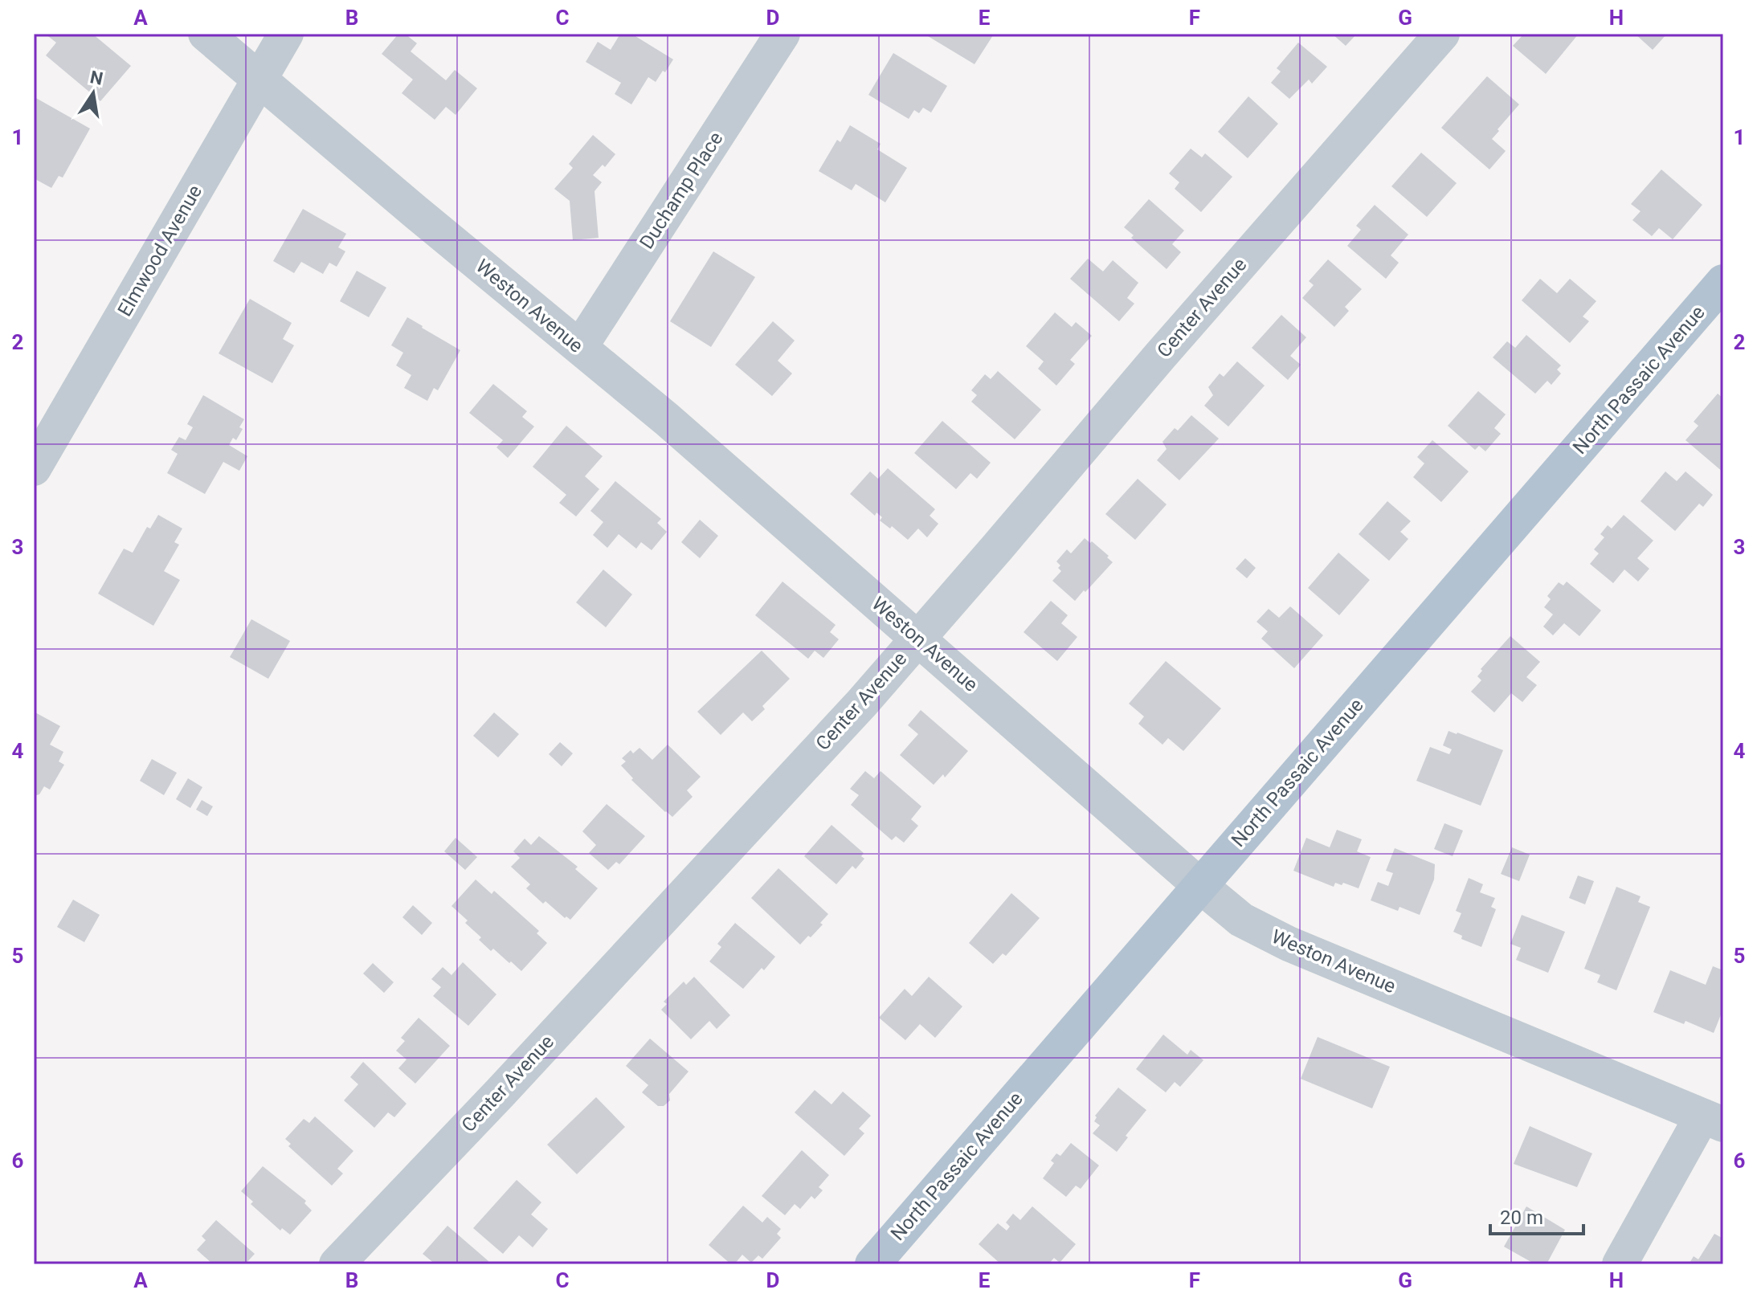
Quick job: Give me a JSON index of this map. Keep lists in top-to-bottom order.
{
  "streets": {
    "main road": ["North Passaic Avenue"],
    "street": [
      "Duchamp Place",
      "Elmwood Avenue",
      "Weston Avenue",
      "Center Avenue"
    ]
  },
  "crossings": [
    ["Duchamp Place", "Weston Avenue"],
    ["Elmwood Avenue", "Weston Avenue"],
    ["Weston Avenue", "Center Avenue"],
    ["Weston Avenue", "North Passaic Avenue"]
  ],
  "scale_bar": "20 m",
  "north": "top",
  "grid": {
    "columns": [
      "A",
      "B",
      "C",
      "D",
      "E",
      "F",
      "G",
      "H"
    ],
    "rows": [
      "1",
      "2",
      "3",
      "4",
      "5",
      "6"
    ]
  }
}
